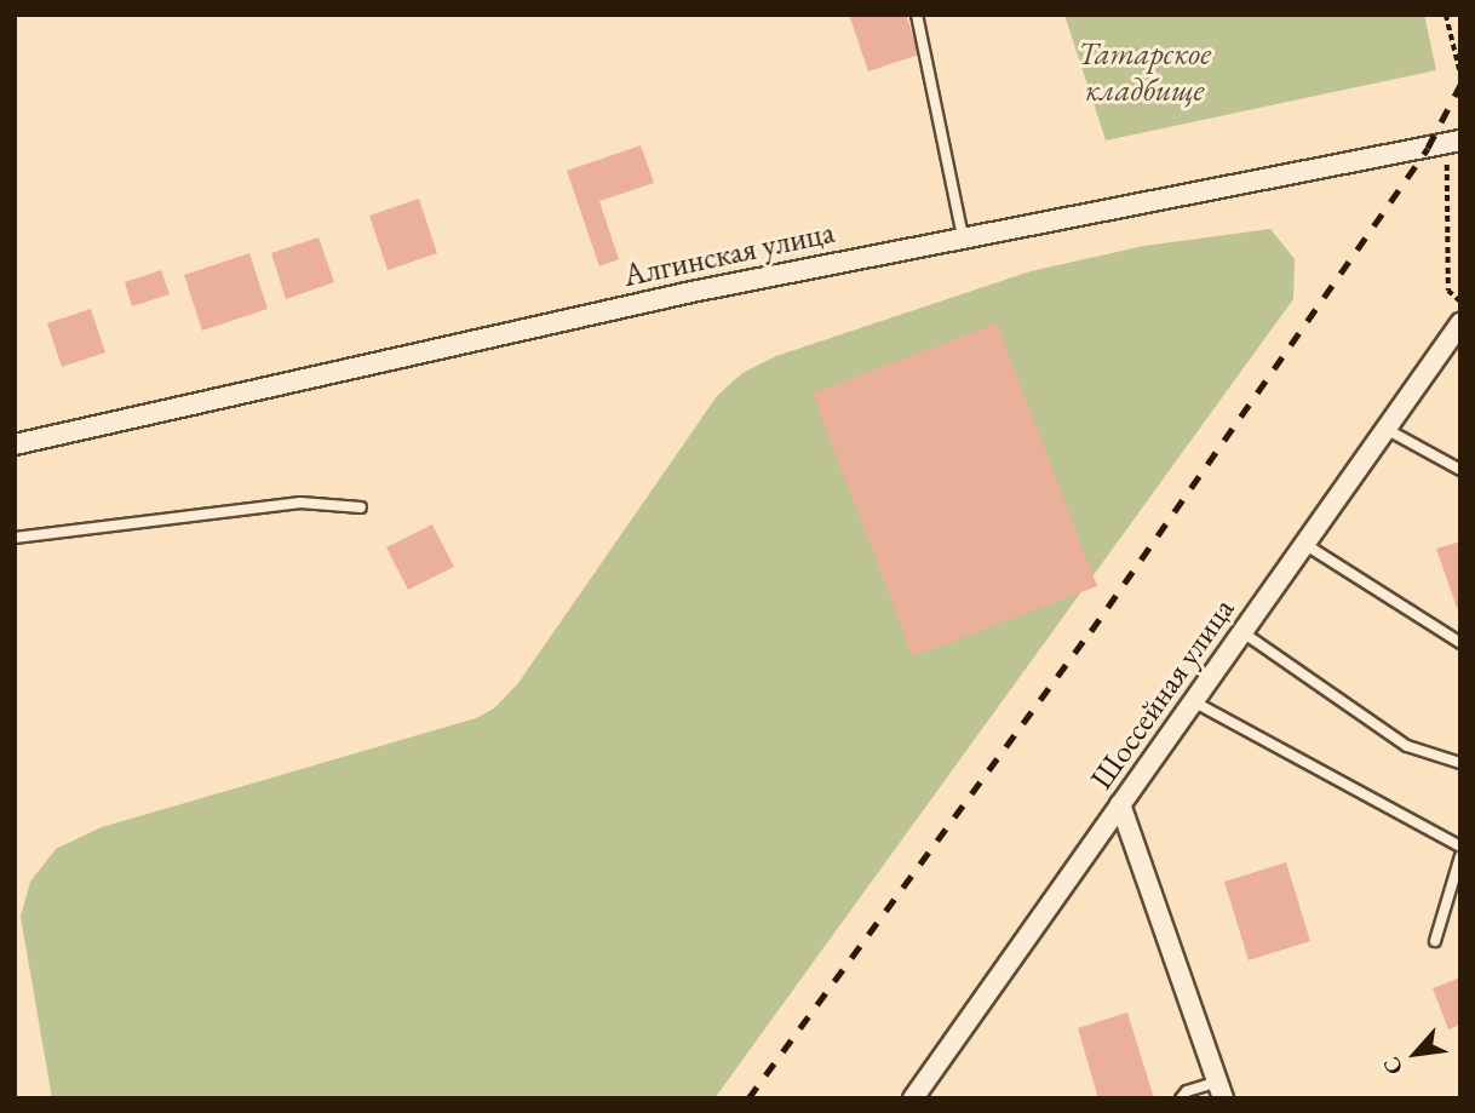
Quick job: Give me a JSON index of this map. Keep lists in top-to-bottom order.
{
  "streets": {
    "street": ["Алгинская улица", "Шоссейная улица"]
  },
  "parks": ["Татарское кладбище"],
  "north": "bottom left"
}
